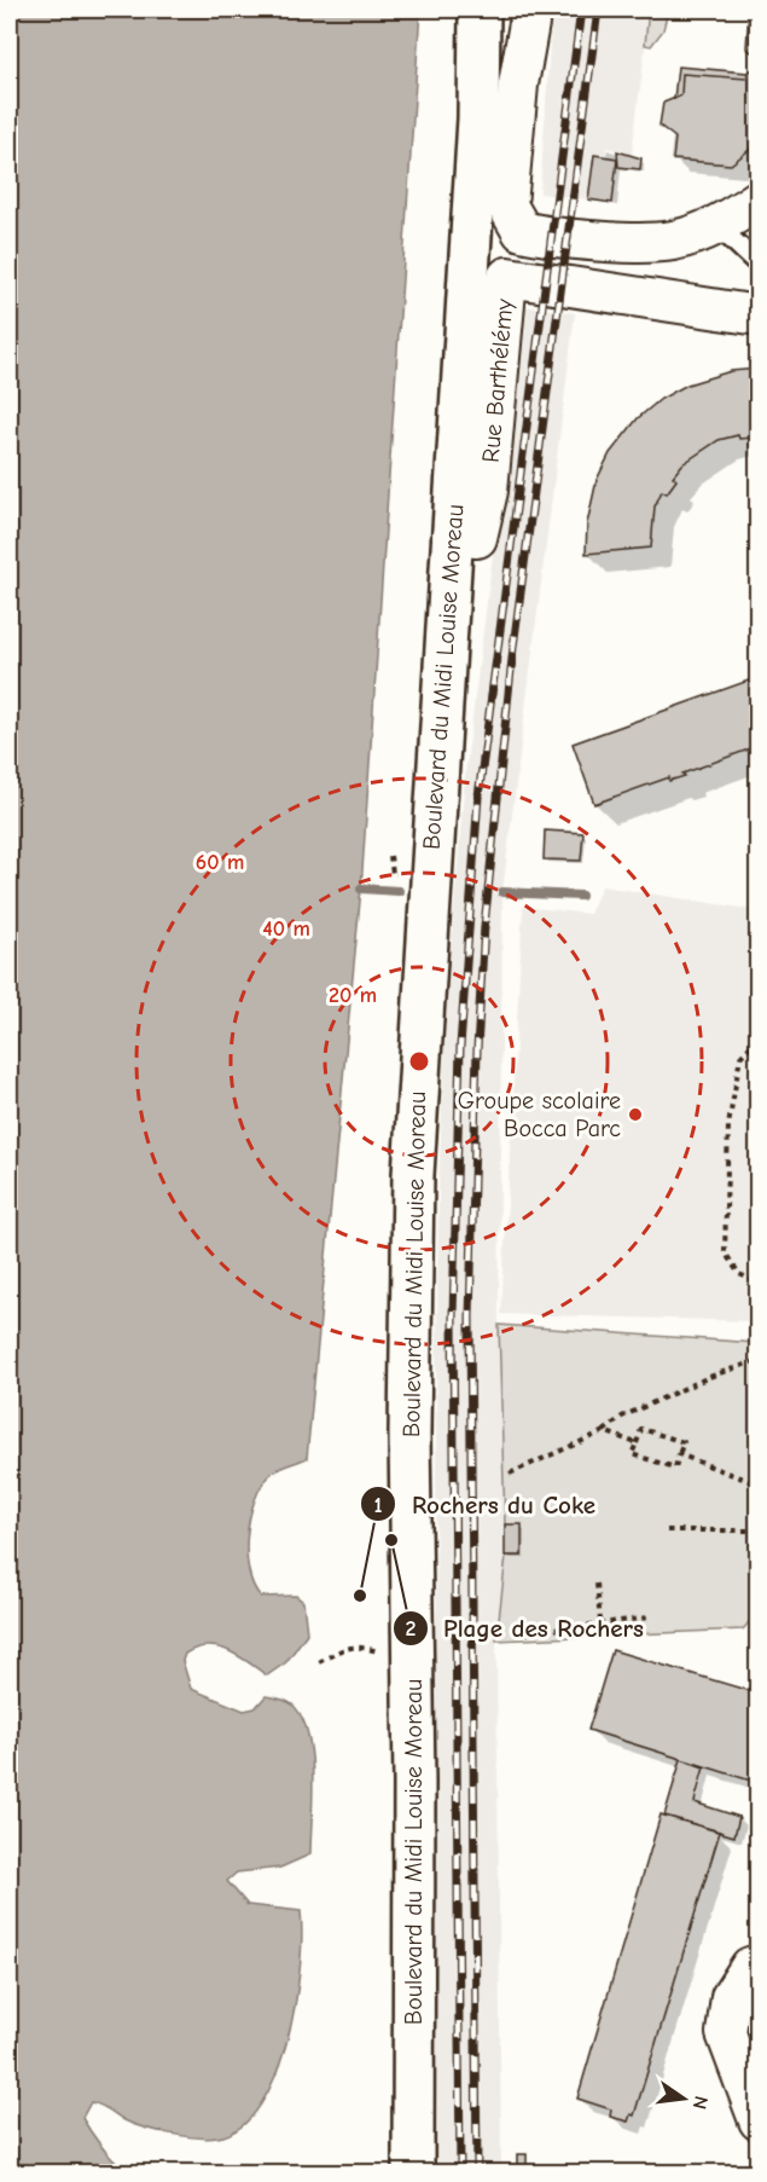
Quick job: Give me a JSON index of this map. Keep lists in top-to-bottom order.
{
  "streets": {
    "main road": ["Boulevard du Midi Louise Moreau"],
    "street": ["Rue Barthélémy"]
  },
  "crossings": [
    ["Rue Barthélémy", "Boulevard du Midi Louise Moreau"]
  ],
  "places": ["Groupe scolaire Bocca Parc", "Plage des Rochers", "Rochers du Coke"],
  "north": "right",
  "rings": ["60 m", "40 m", "20 m"]
}
